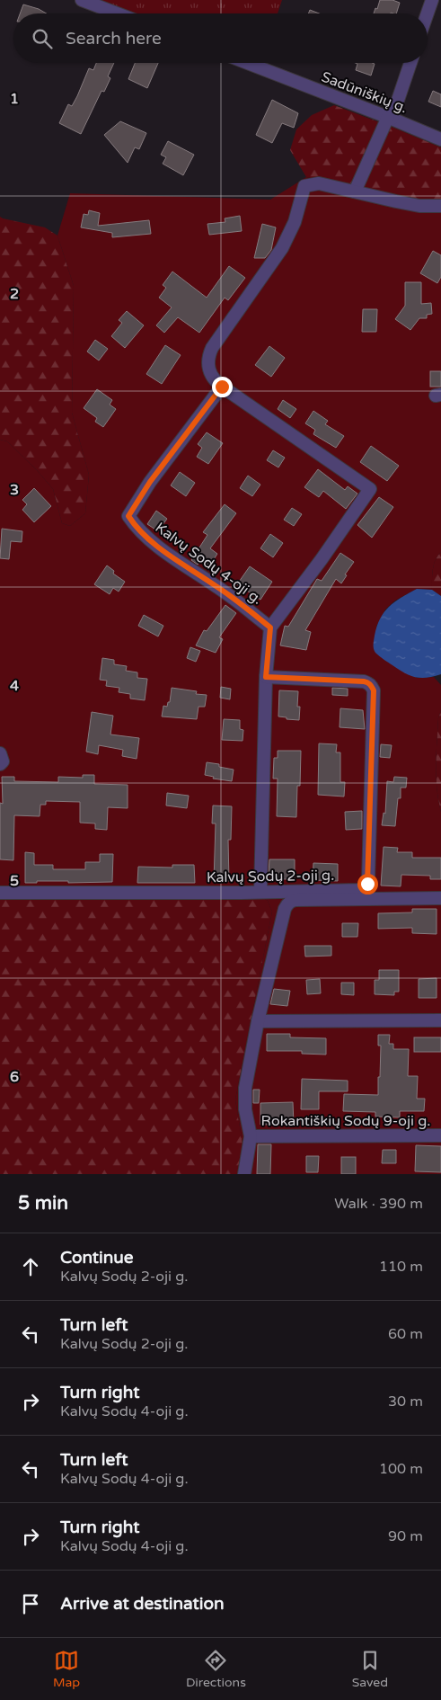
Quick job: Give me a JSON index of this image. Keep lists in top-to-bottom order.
{
  "streets": {
    "street": [
      "Sadūniškių g.",
      "Kalvų Sodų 4-oji g.",
      "Kalvų Sodų 2-oji g.",
      "Rokantiškių Sodų 9-oji g."
    ]
  },
  "page": {
    "search": "Search here",
    "heading": ["5 min", "Walk · 390 m"],
    "list": [
      ["Continue", "Kalvų Sodų 2-oji g.", "110 m"],
      ["Turn left", "Kalvų Sodų 2-oji g.", "60 m"],
      ["Turn right", "Kalvų Sodų 4-oji g.", "30 m"],
      ["Turn left", "Kalvų Sodų 4-oji g.", "100 m"],
      ["Turn right", "Kalvų Sodų 4-oji g.", "90 m"],
      "Arrive at destination"
    ],
    "nav": ["Map", "Directions", "Saved"]
  },
  "grid": {
    "rows": [
      "1",
      "2",
      "3",
      "4",
      "5",
      "6"
    ]
  }
}
